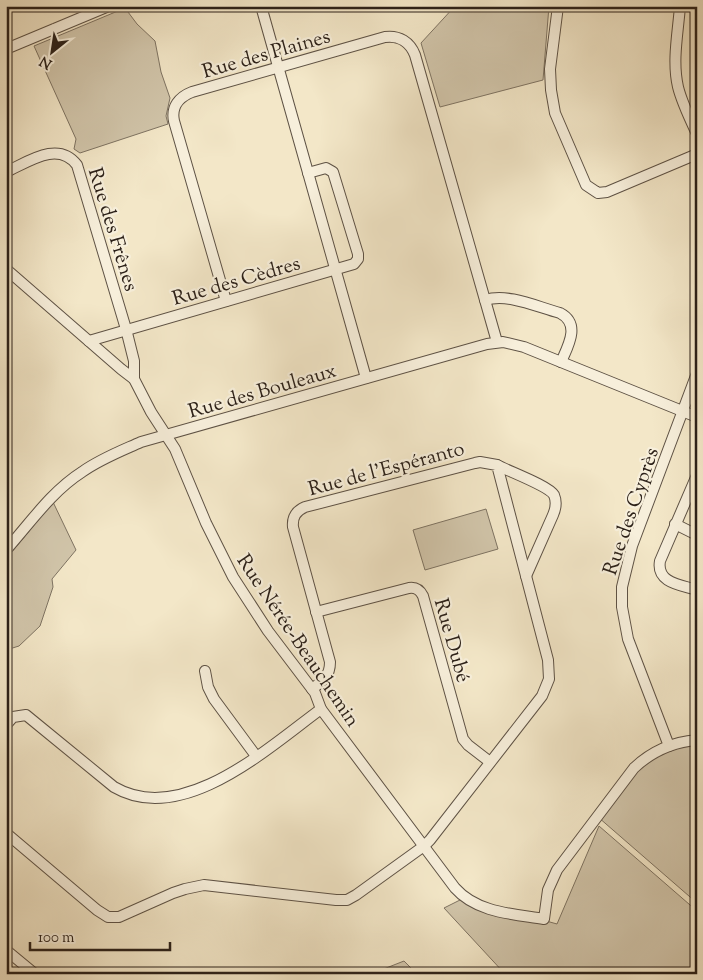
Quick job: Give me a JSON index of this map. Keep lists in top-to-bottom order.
{
  "streets": {
    "street": [
      "Rue des Plaines",
      "Rue des Frênes",
      "Rue des Cèdres",
      "Rue des Bouleaux",
      "Rue de l'Espéranto",
      "Rue des Cyprès",
      "Rue Nérée-Beauchemin",
      "Rue Dubé"
    ]
  },
  "crossings": [
    ["Rue des Plaines", "Rue des Cèdres"],
    ["Rue des Plaines", "Rue des Bouleaux"],
    ["Rue des Frênes", "Rue des Cèdres"],
    ["Rue des Frênes", "Rue Nérée-Beauchemin"],
    ["Rue des Cèdres", "Rue Nérée-Beauchemin"],
    ["Rue des Bouleaux", "Rue des Cyprès"],
    ["Rue des Bouleaux", "Rue Nérée-Beauchemin"],
    ["Rue de l'Espéranto", "Rue Nérée-Beauchemin"],
    ["Rue de l'Espéranto", "Rue Dubé"],
    ["Rue des Cyprès", "Rue Nérée-Beauchemin"]
  ],
  "scale_bar": "100 m",
  "north": "bottom left"
}
